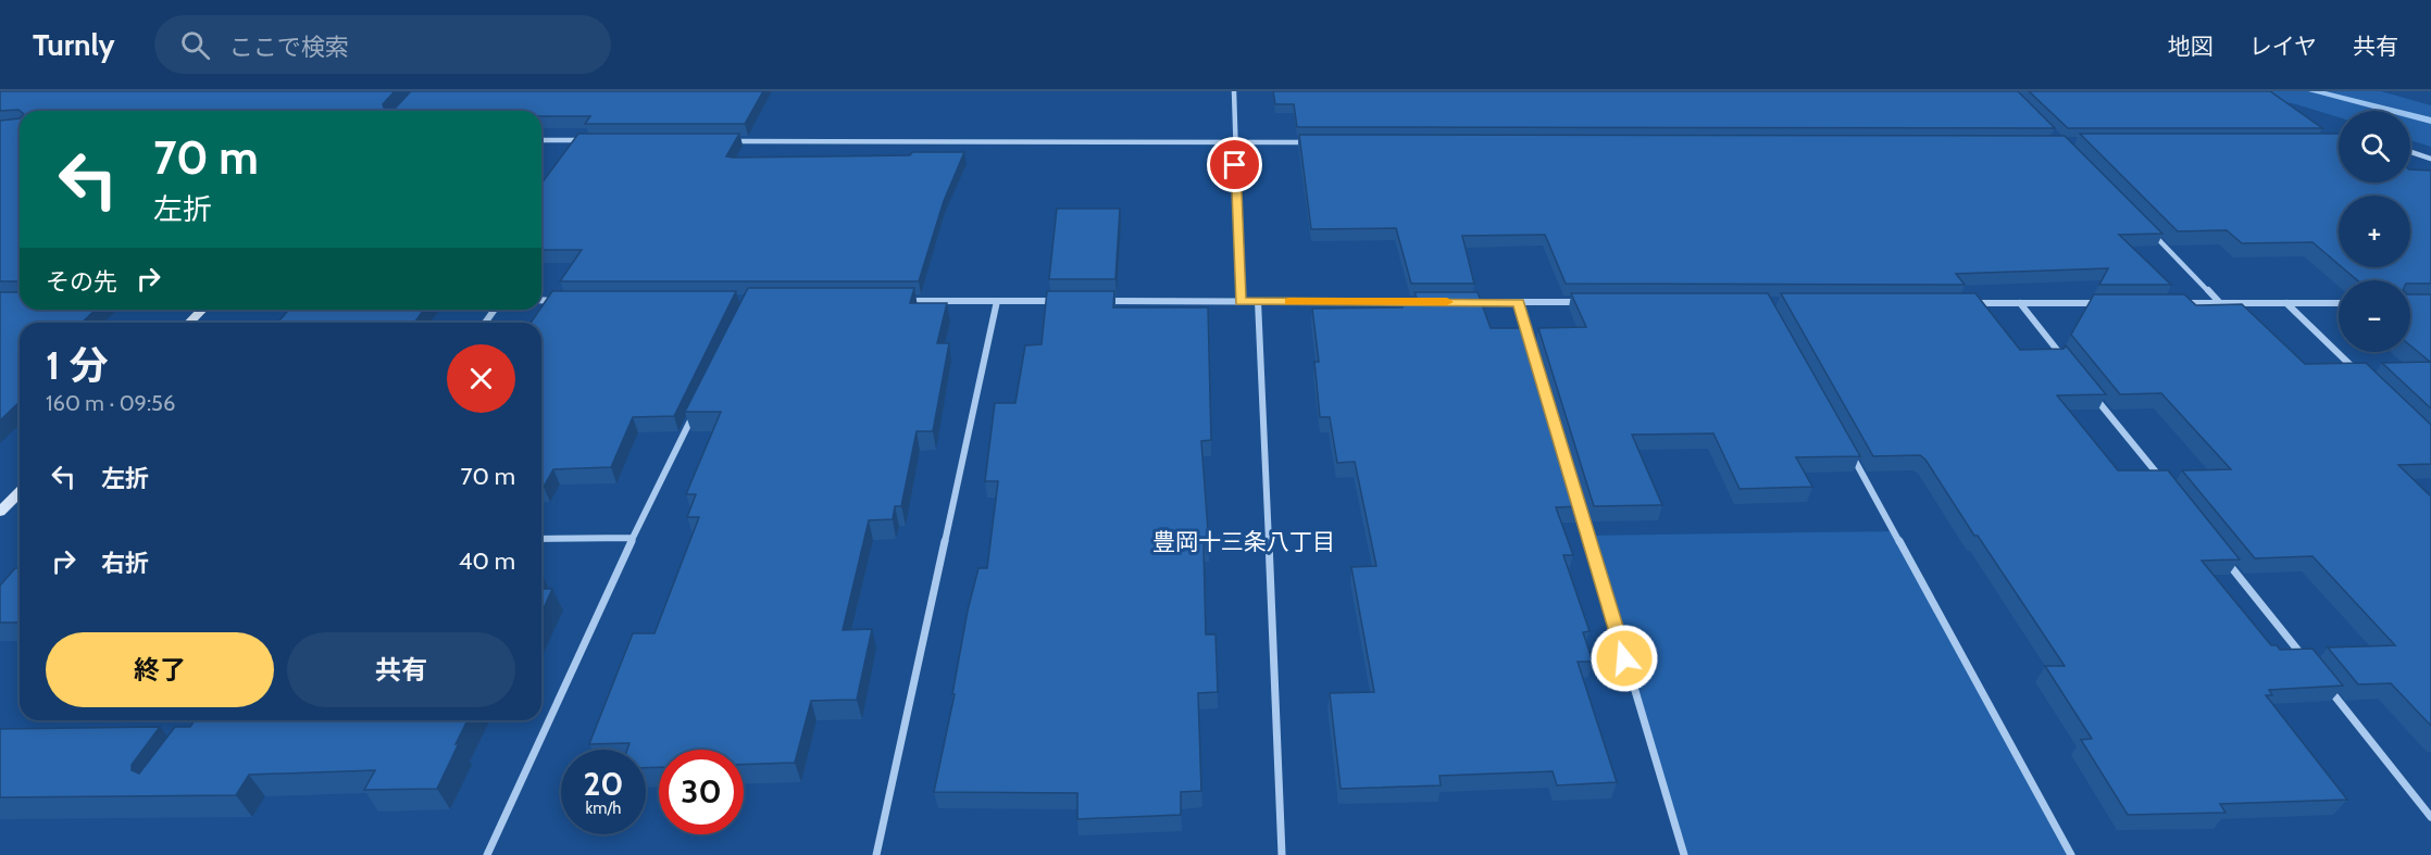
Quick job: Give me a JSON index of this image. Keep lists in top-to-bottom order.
{
  "districts": ["豊岡十三条八丁目"],
  "page": {
    "header": "Turnly",
    "search": "ここで検索",
    "nav": ["地図", "レイヤ", "共有"],
    "map_buttons": ["+", "−"],
    "turn": ["70 m", "左折"],
    "then": "その先",
    "heading": ["1 分", "160 m · 09:56"],
    "list": [
      {
        "name": "左折",
        "value": "70 m"
      },
      {
        "name": "右折",
        "value": "40 m"
      }
    ],
    "buttons": ["終了", "共有"],
    "speed": "20 km/h",
    "limit": "30"
  }
}
